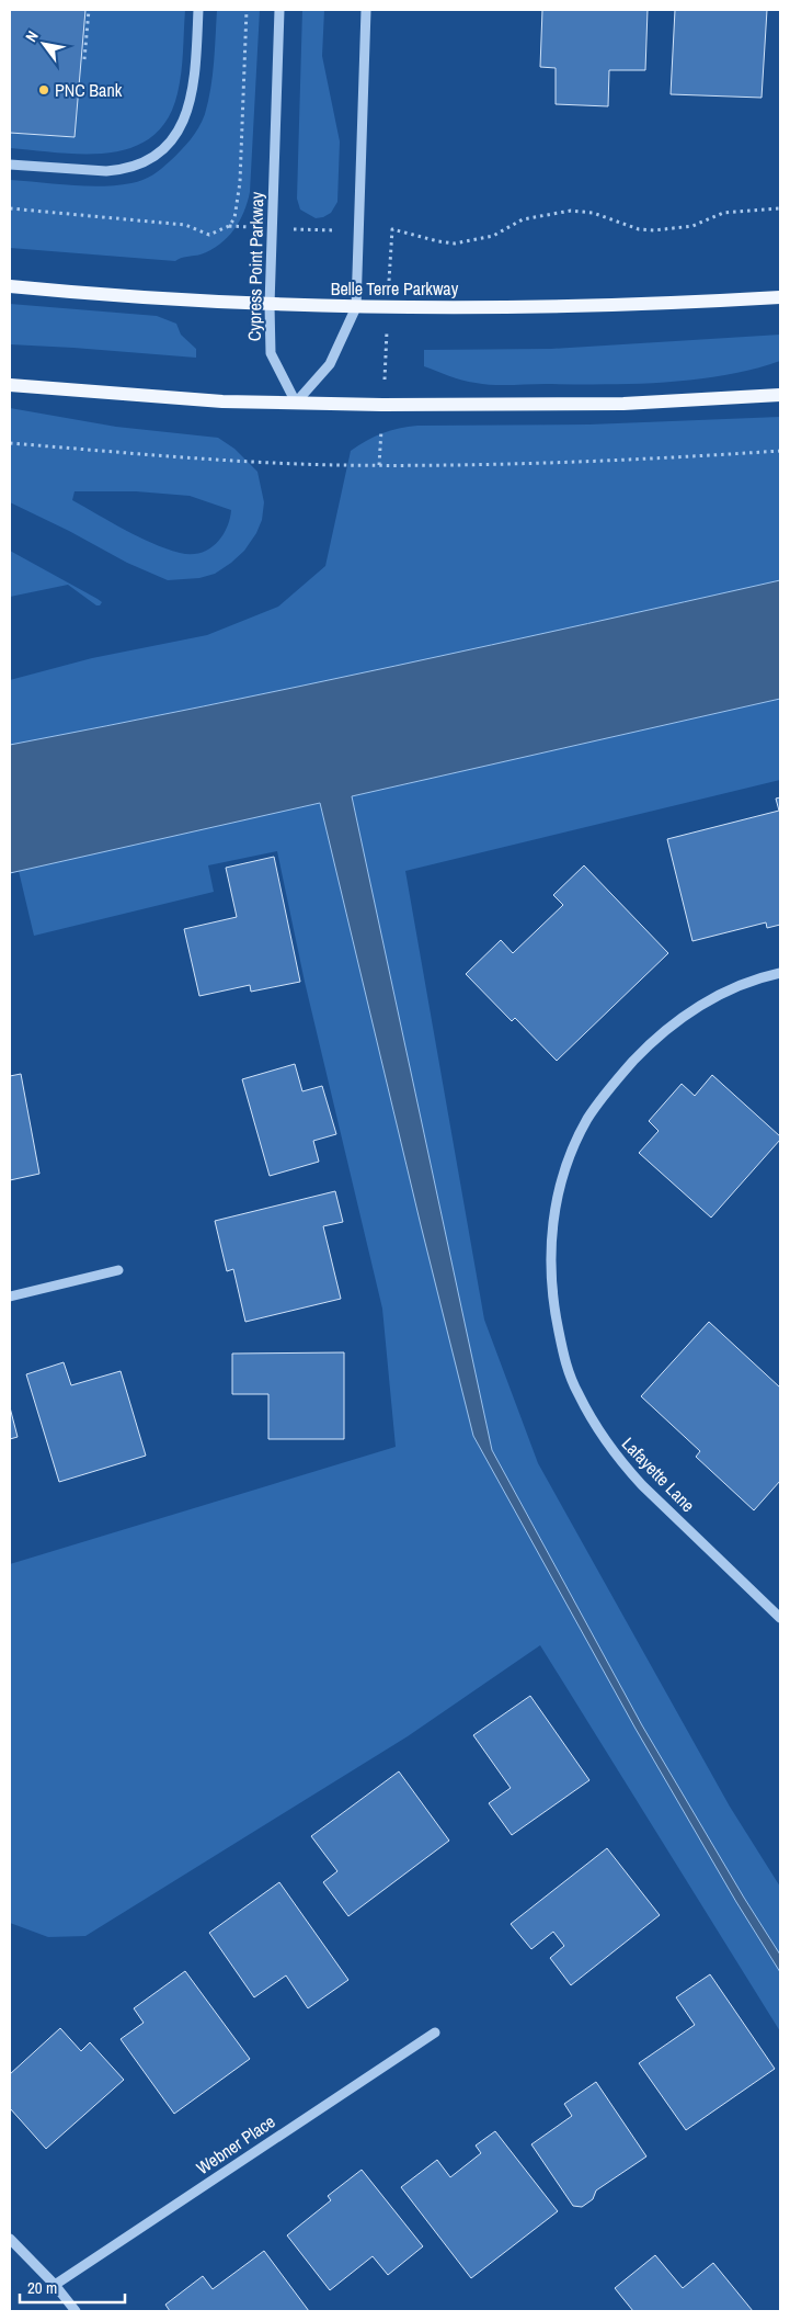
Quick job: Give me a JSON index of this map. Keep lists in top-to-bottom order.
{
  "streets": {
    "main road": ["Belle Terre Parkway"],
    "street": ["Cypress Point Parkway", "Lafayette Lane", "Webner Place"]
  },
  "crossings": [
    ["Cypress Point Parkway", "Belle Terre Parkway"]
  ],
  "places": ["PNC Bank"],
  "scale_bar": "20 m",
  "north": "top left"
}
